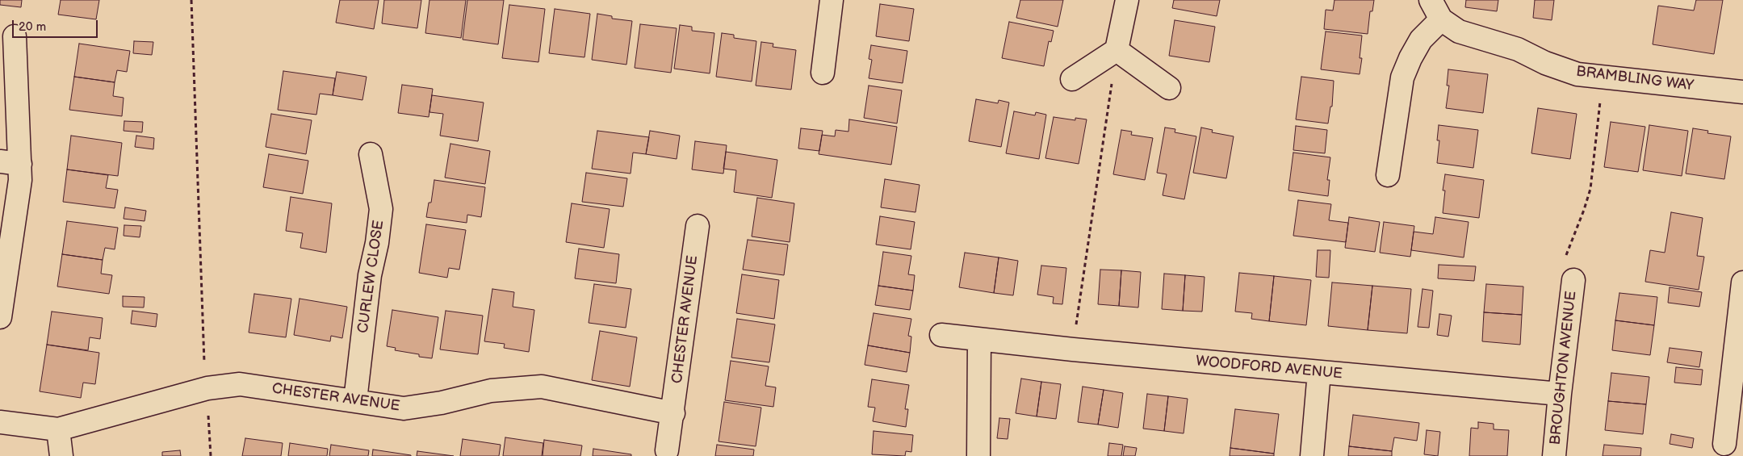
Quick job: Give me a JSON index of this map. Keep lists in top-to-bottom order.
{
  "streets": {
    "street": [
      "BRAMBLING WAY",
      "CURLEW CLOSE",
      "CHESTER AVENUE",
      "WOODFORD AVENUE",
      "BROUGHTON AVENUE"
    ]
  },
  "crossings": [
    ["CURLEW CLOSE", "CHESTER AVENUE"],
    ["WOODFORD AVENUE", "BROUGHTON AVENUE"]
  ],
  "scale_bar": "20 m"
}
